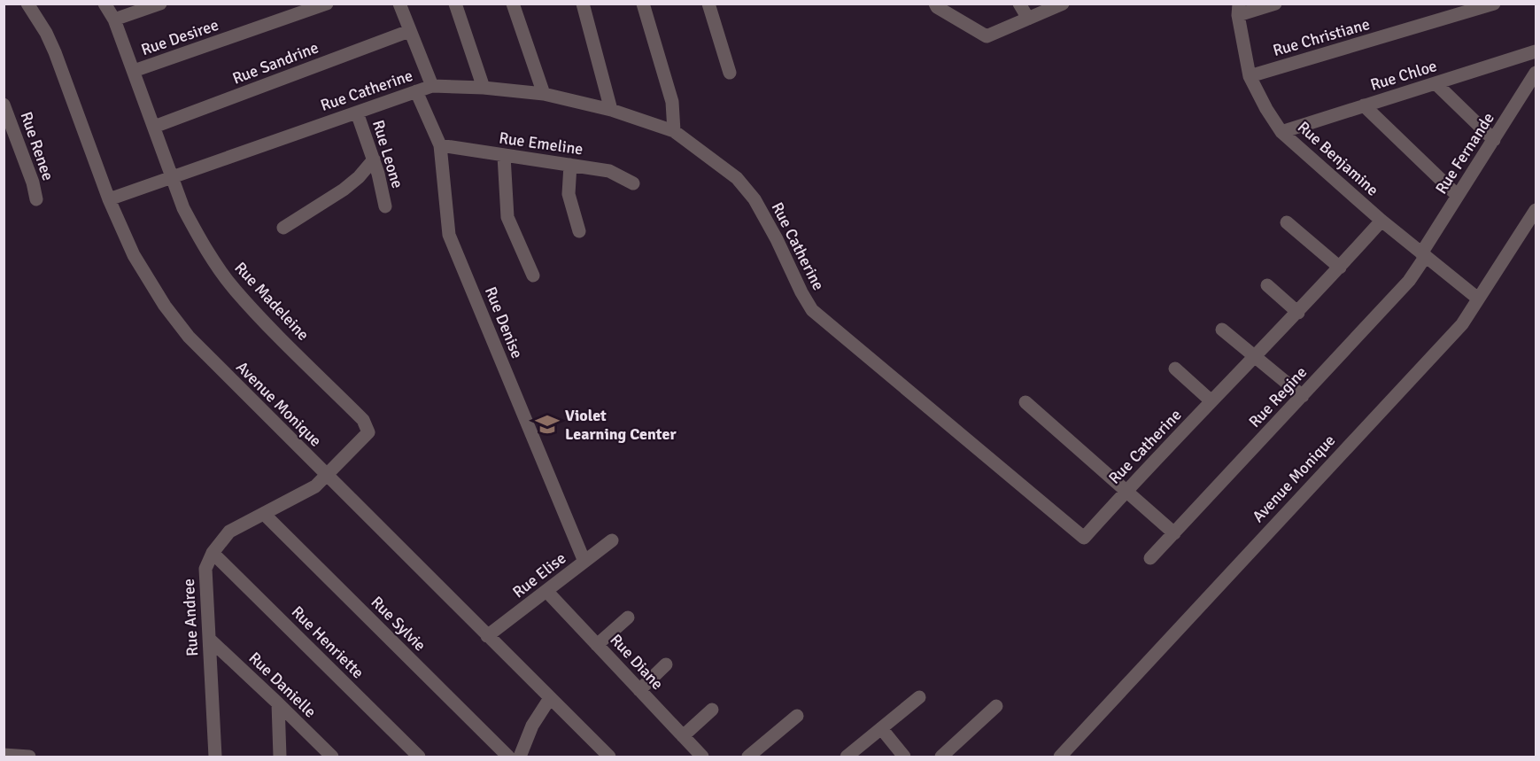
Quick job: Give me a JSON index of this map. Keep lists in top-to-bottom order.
{
  "streets": {
    "street": [
      "Rue Desiree",
      "Rue Christiane",
      "Rue Sandrine",
      "Rue Chloe",
      "Rue Catherine",
      "Rue Emeline",
      "Rue Renee",
      "Rue Fernande",
      "Rue Leone",
      "Rue Benjamine",
      "Rue Madeleine",
      "Rue Denise",
      "Rue Regine",
      "Avenue Monique",
      "Rue Elise",
      "Rue Andree",
      "Rue Sylvie",
      "Rue Henriette",
      "Rue Diane",
      "Rue Danielle"
    ]
  },
  "crossings": [
    ["Rue Desiree", "Rue Madeleine"],
    ["Rue Christiane", "Rue Benjamine"],
    ["Rue Sandrine", "Rue Madeleine"],
    ["Rue Chloe", "Rue Benjamine"],
    ["Rue Catherine", "Rue Leone"],
    ["Rue Catherine", "Rue Benjamine"],
    ["Rue Catherine", "Rue Madeleine"],
    ["Rue Catherine", "Rue Denise"],
    ["Rue Catherine", "Avenue Monique"],
    ["Rue Emeline", "Rue Denise"],
    ["Rue Fernande", "Rue Benjamine"],
    ["Rue Fernande", "Rue Regine"],
    ["Rue Benjamine", "Rue Regine"],
    ["Rue Benjamine", "Avenue Monique"],
    ["Rue Madeleine", "Avenue Monique"],
    ["Rue Madeleine", "Rue Andree"],
    ["Rue Denise", "Rue Elise"],
    ["Avenue Monique", "Rue Elise"],
    ["Avenue Monique", "Rue Andree"],
    ["Rue Elise", "Rue Diane"],
    ["Rue Andree", "Rue Sylvie"],
    ["Rue Andree", "Rue Henriette"],
    ["Rue Andree", "Rue Danielle"]
  ],
  "places": {
    "school or university": ["Violet Learning Center"]
  }
}
